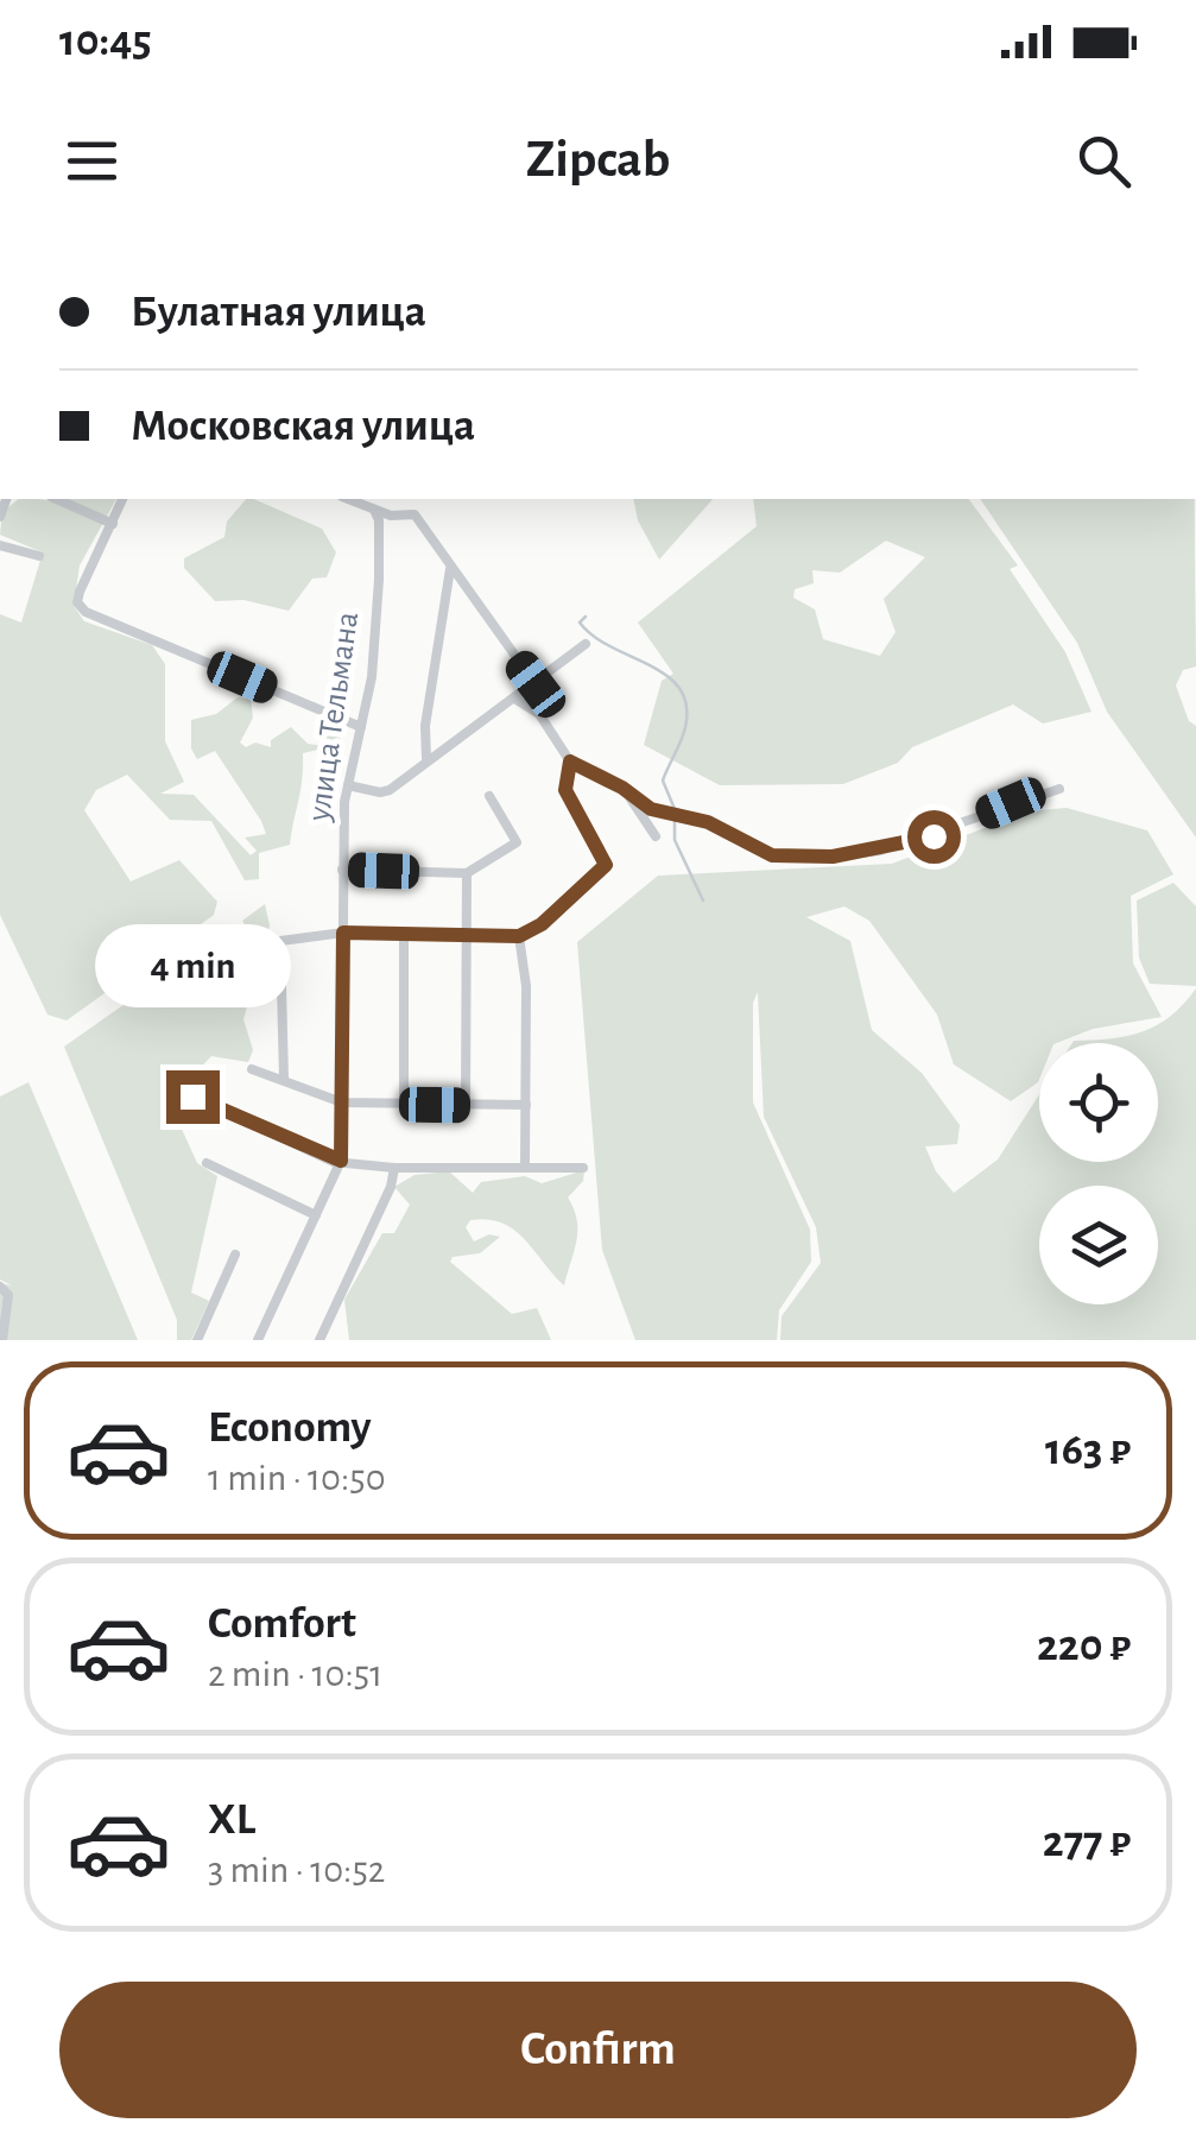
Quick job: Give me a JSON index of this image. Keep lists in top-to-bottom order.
{
  "streets": {
    "street": ["улица Тельмана"]
  },
  "page": {
    "status": "10:45",
    "header": "Zipcab",
    "banner": ["Булатная улица", "Московская улица"],
    "bubble": "4 min",
    "list": [
      {
        "name": "Economy",
        "note": "1 min · 10:50",
        "value": "163 ₽"
      },
      {
        "name": "Comfort",
        "note": "2 min · 10:51",
        "value": "220 ₽"
      },
      {
        "name": "XL",
        "note": "3 min · 10:52",
        "value": "277 ₽"
      }
    ],
    "buttons": "Confirm"
  }
}
